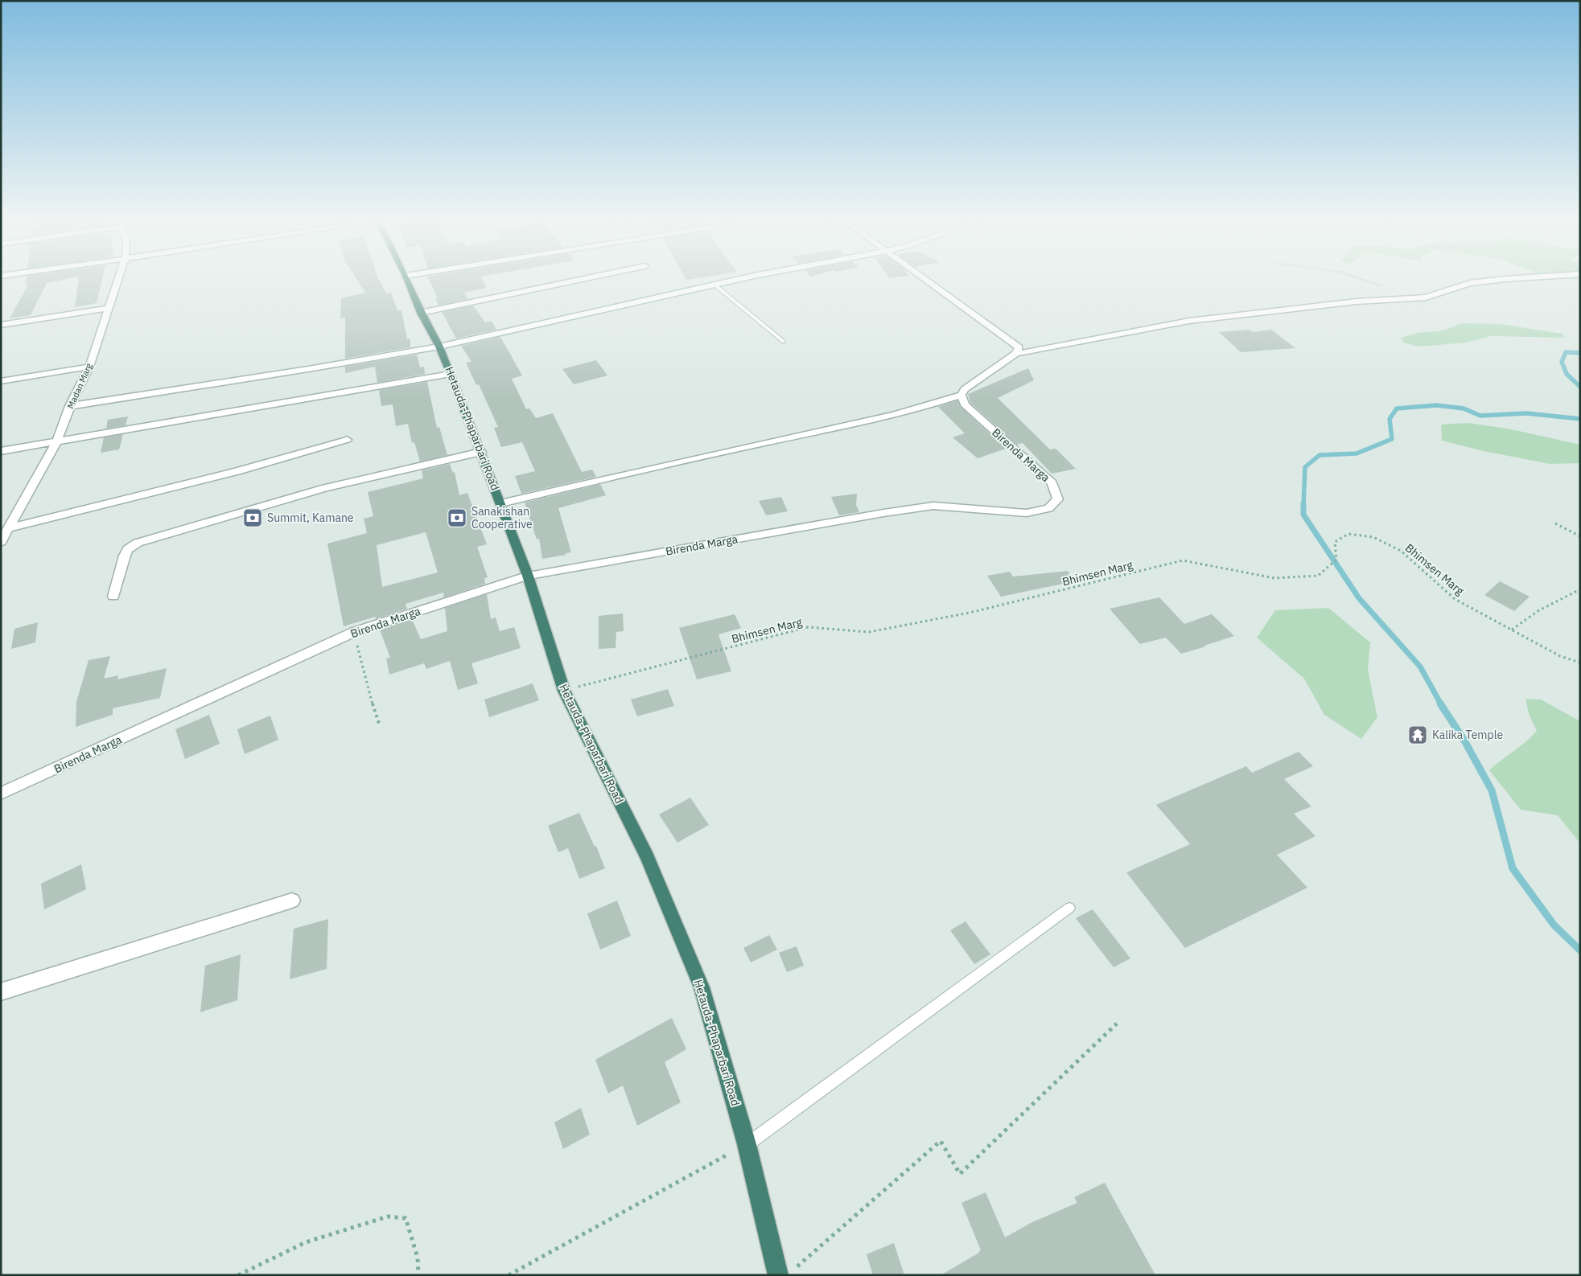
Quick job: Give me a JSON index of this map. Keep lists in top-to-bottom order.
{
  "streets": {
    "highway": ["Hetauda-Phaparbari Road"],
    "street": ["Madan Marg", "Birenda Marga"],
    "path": ["Bhimsen Marg"]
  },
  "crossings": [
    ["Hetauda-Phaparbari Road", "Birenda Marga"],
    ["Hetauda-Phaparbari Road", "Bhimsen Marg"]
  ],
  "places": {
    "bank": ["Summit, Kamane", "Sanakishan Cooperative"],
    "temple": ["Kalika Temple"]
  }
}
